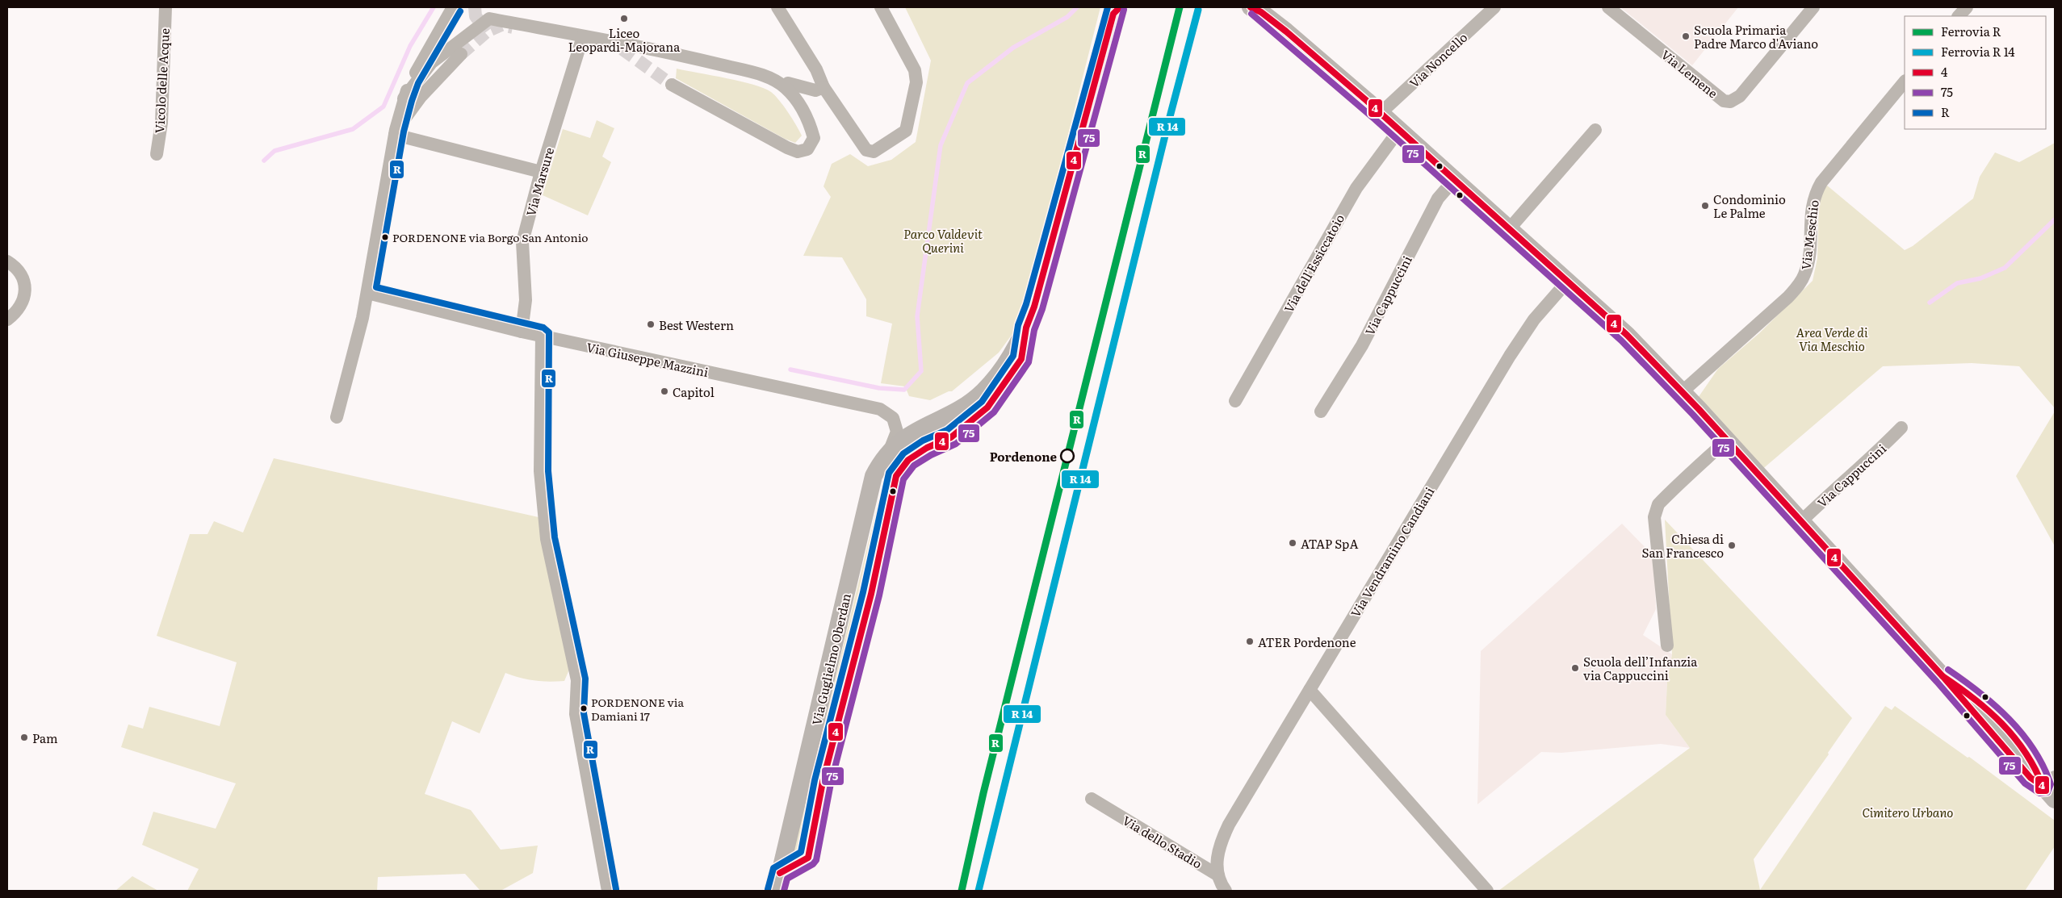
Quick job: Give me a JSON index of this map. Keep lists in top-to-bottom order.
{
  "streets": {
    "main road": ["Via Guglielmo Oberdan"],
    "street": [
      "Via Noncello",
      "Via Lemene",
      "Vicolo delle Acque",
      "Via Marsure",
      "Via Meschio",
      "Via dell'Essiccatoio",
      "Via Cappuccini",
      "Via Giuseppe Mazzini",
      "Via Vendramino Candiani",
      "Via dello Stadio"
    ]
  },
  "crossings": [
    ["Via Marsure", "Via Giuseppe Mazzini"],
    ["Via Giuseppe Mazzini", "Via Guglielmo Oberdan"],
    ["Via Vendramino Candiani", "Via dello Stadio"]
  ],
  "parks": ["Parco Valdevit Querini", "Area Verde di Via Meschio", "Cimitero Urbano"],
  "places": [
    "Liceo Leopardi-Majorana",
    "Scuola Primaria Padre Marco d'Aviano",
    "Condominio Le Palme",
    "PORDENONE via Borgo San Antonio",
    "Best Western",
    "Capitol",
    "Pordenone",
    "ATAP SpA",
    "Chiesa di San Francesco",
    "ATER Pordenone",
    "Scuola dell’Infanzia via Cappuccini",
    "PORDENONE via Damiani 17",
    "Pam"
  ],
  "lines": [
    "rail line R",
    "transit line 4",
    "transit line R",
    "transit line 75"
  ],
  "legend": [
    "Ferrovia R",
    "Ferrovia R 14",
    "4",
    "75",
    "R"
  ]
}
